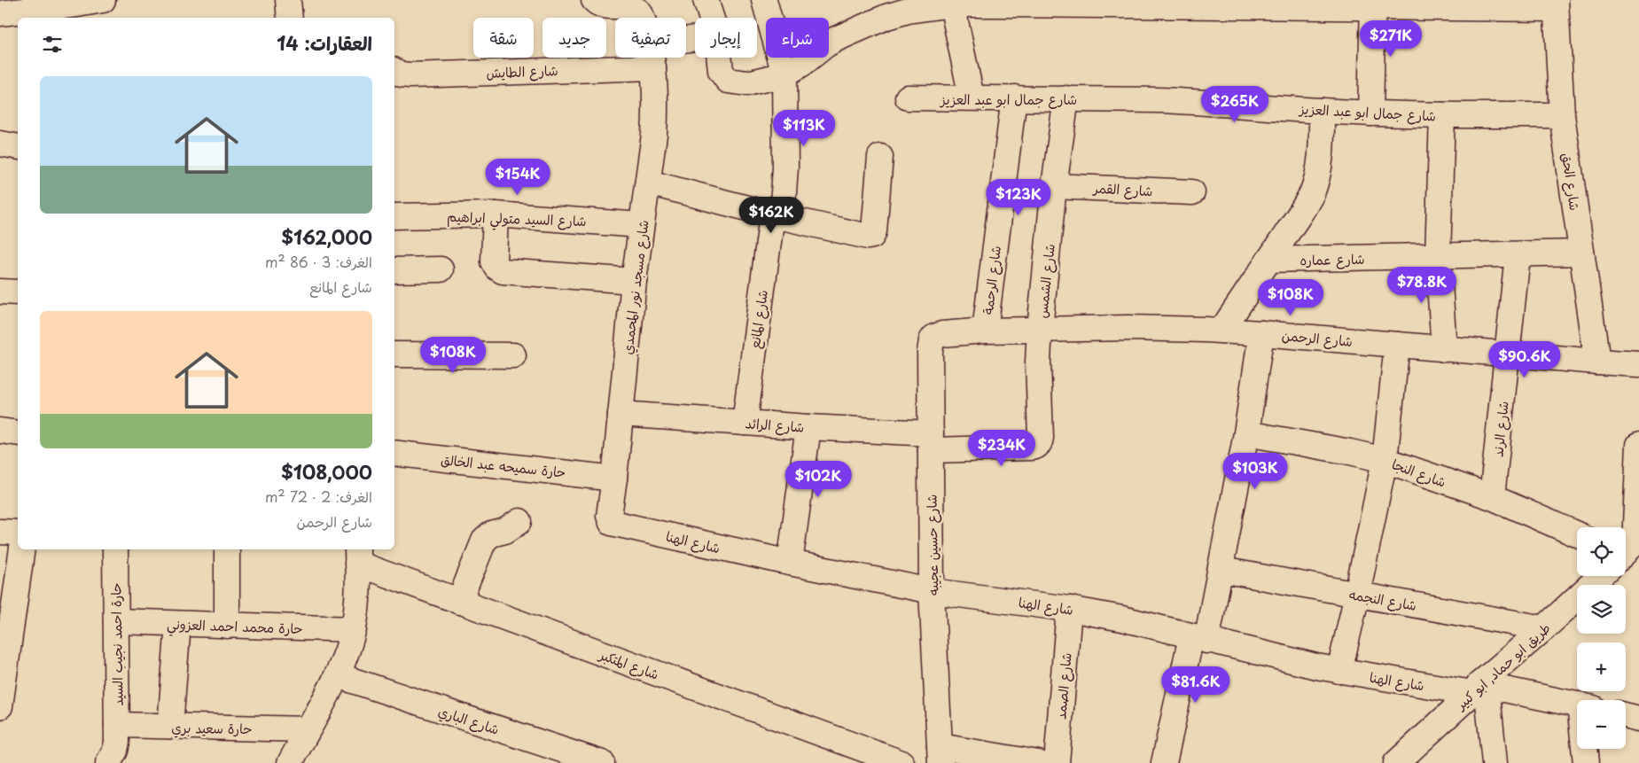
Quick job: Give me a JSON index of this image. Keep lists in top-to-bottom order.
{
  "streets": {
    "street": [
      "شارع الطايش",
      "شارع جمال ابو عبد العزيز",
      "شارع الحق",
      "شارع القمر",
      "شارع السيد متولي ابراهيم",
      "شارع عماره",
      "شارع الرحمة",
      "شارع الشمس",
      "شارع مسجد نور المحمدي",
      "شارع المانع",
      "شارع الرحمن",
      "شارع الرائد",
      "شارع الرند",
      "حارة سميحه عبد الخالق",
      "شارع النجا",
      "شارع الهنا",
      "شارع حسين عجيبه",
      "شارع النجمه",
      "حارة محمد احمد العزوني",
      "حارة احمد نجيب السيد",
      "شارع المتكبر",
      "طريق ابو حماد, ابو كبير",
      "شارع الصمد",
      "شارع الباري",
      "حارة سعيد بري"
    ]
  },
  "crossings": [
    ["شارع جمال ابو عبد العزيز", "شارع الحق"],
    ["شارع جمال ابو عبد العزيز", "شارع الرحمة"],
    ["شارع جمال ابو عبد العزيز", "شارع الشمس"],
    ["شارع الحق", "شارع عماره"],
    ["شارع الحق", "شارع الرحمن"],
    ["شارع القمر", "شارع الشمس"],
    ["شارع السيد متولي ابراهيم", "شارع مسجد نور المحمدي"],
    ["شارع عماره", "شارع الرند"],
    ["شارع الرحمة", "شارع الرحمن"],
    ["شارع الشمس", "شارع الرحمن"],
    ["شارع الشمس", "شارع الرائد"],
    ["شارع مسجد نور المحمدي", "شارع الرائد"],
    ["شارع مسجد نور المحمدي", "حارة سميحه عبد الخالق"],
    ["شارع مسجد نور المحمدي", "شارع الهنا"],
    ["شارع المانع", "شارع الرائد"],
    ["شارع الرحمن", "شارع الرند"],
    ["شارع الرحمن", "شارع حسين عجيبه"],
    ["شارع الرائد", "شارع حسين عجيبه"],
    ["شارع الرند", "شارع النجا"],
    ["شارع الهنا", "شارع حسين عجيبه"],
    ["شارع الهنا", "طريق ابو حماد, ابو كبير"],
    ["شارع الهنا", "شارع الصمد"],
    ["شارع النجمه", "طريق ابو حماد, ابو كبير"],
    ["حارة محمد احمد العزوني", "حارة احمد نجيب السيد"],
    ["حارة احمد نجيب السيد", "حارة سعيد بري"]
  ],
  "page": {
    "chip": [
      "شراء",
      "إيجار",
      "تصفية",
      "جديد",
      "شقة"
    ],
    "heading": "العقارات: 14",
    "price": [
      "$271K",
      "$265K",
      "$113K",
      "$154K",
      "$123K",
      "$162K",
      "$78.8K",
      "$108K",
      "$108K",
      "$90.6K",
      "$234K",
      "$103K",
      "$102K",
      "$81.6K"
    ],
    "list": [
      {
        "name": "$162,000",
        "note": "الغرف: 3 · 86 m² · شارع المانع"
      },
      {
        "name": "$108,000",
        "note": "الغرف: 2 · 72 m² · شارع الرحمن"
      }
    ],
    "map_buttons": ["+", "−"]
  }
}
